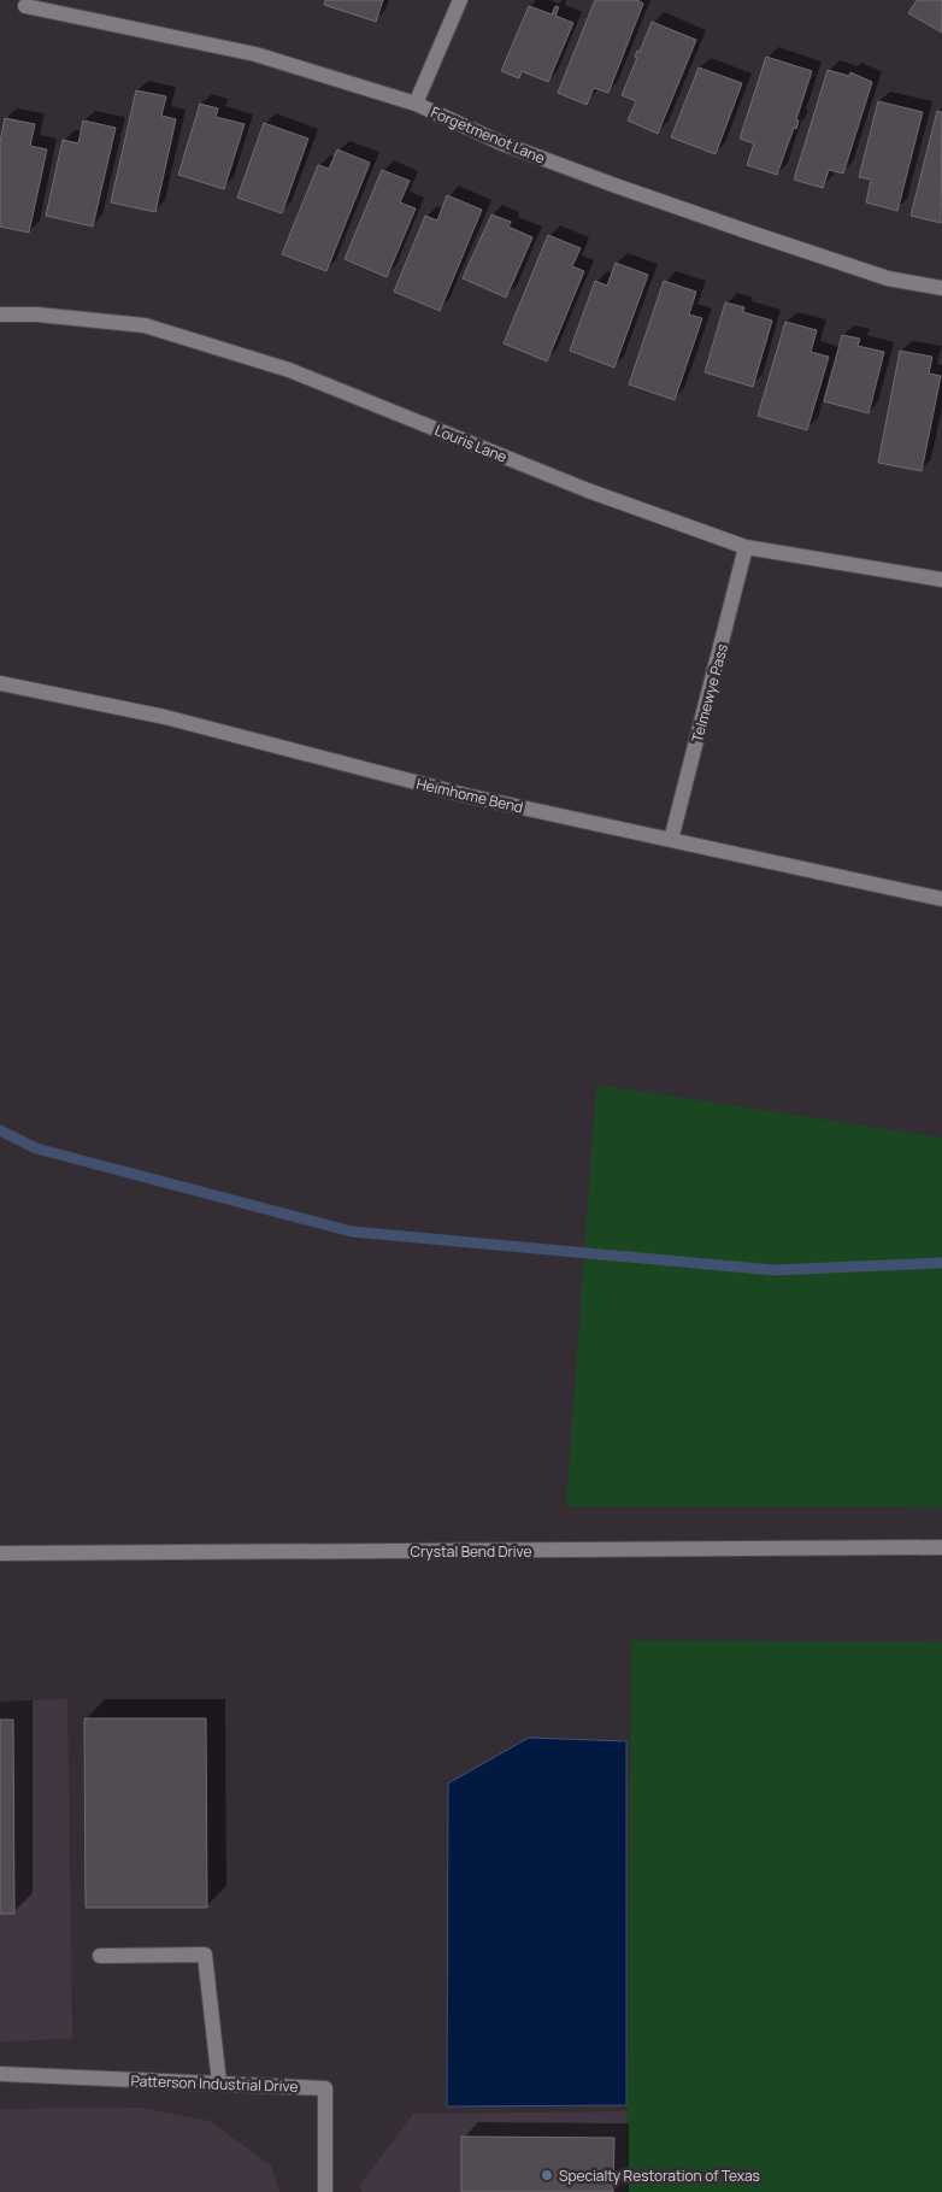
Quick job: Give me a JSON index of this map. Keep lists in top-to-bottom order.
{
  "streets": {
    "street": [
      "Forgetmenot Lane",
      "Louris Lane",
      "Telmewye Pass",
      "Heimhome Bend",
      "Crystal Bend Drive",
      "Patterson Industrial Drive"
    ]
  },
  "crossings": [
    ["Louris Lane", "Telmewye Pass"],
    ["Telmewye Pass", "Heimhome Bend"]
  ],
  "places": ["Specialty Restoration of Texas"]
}
